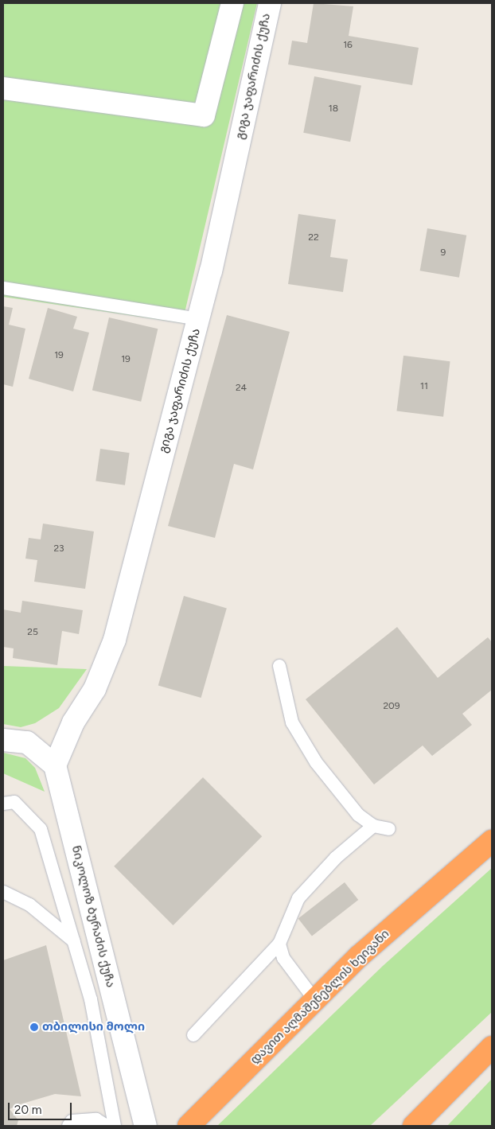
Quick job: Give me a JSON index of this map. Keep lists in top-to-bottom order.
{
  "streets": {
    "highway": ["დავით აღმაშენებლის ხეივანი"],
    "street": ["გიგა ჯაფარიძის ქუჩა", "ნიკოლოზ ბურაძის ქუჩა"]
  },
  "crossings": [
    ["გიგა ჯაფარიძის ქუჩა", "ნიკოლოზ ბურაძის ქუჩა"]
  ],
  "places": ["თბილისი მოლი"],
  "house_numbers": [
    "16",
    "18",
    "22",
    "9",
    "19",
    "19",
    "11",
    "24",
    "23",
    "25",
    "209"
  ],
  "scale_bar": "20 m"
}
